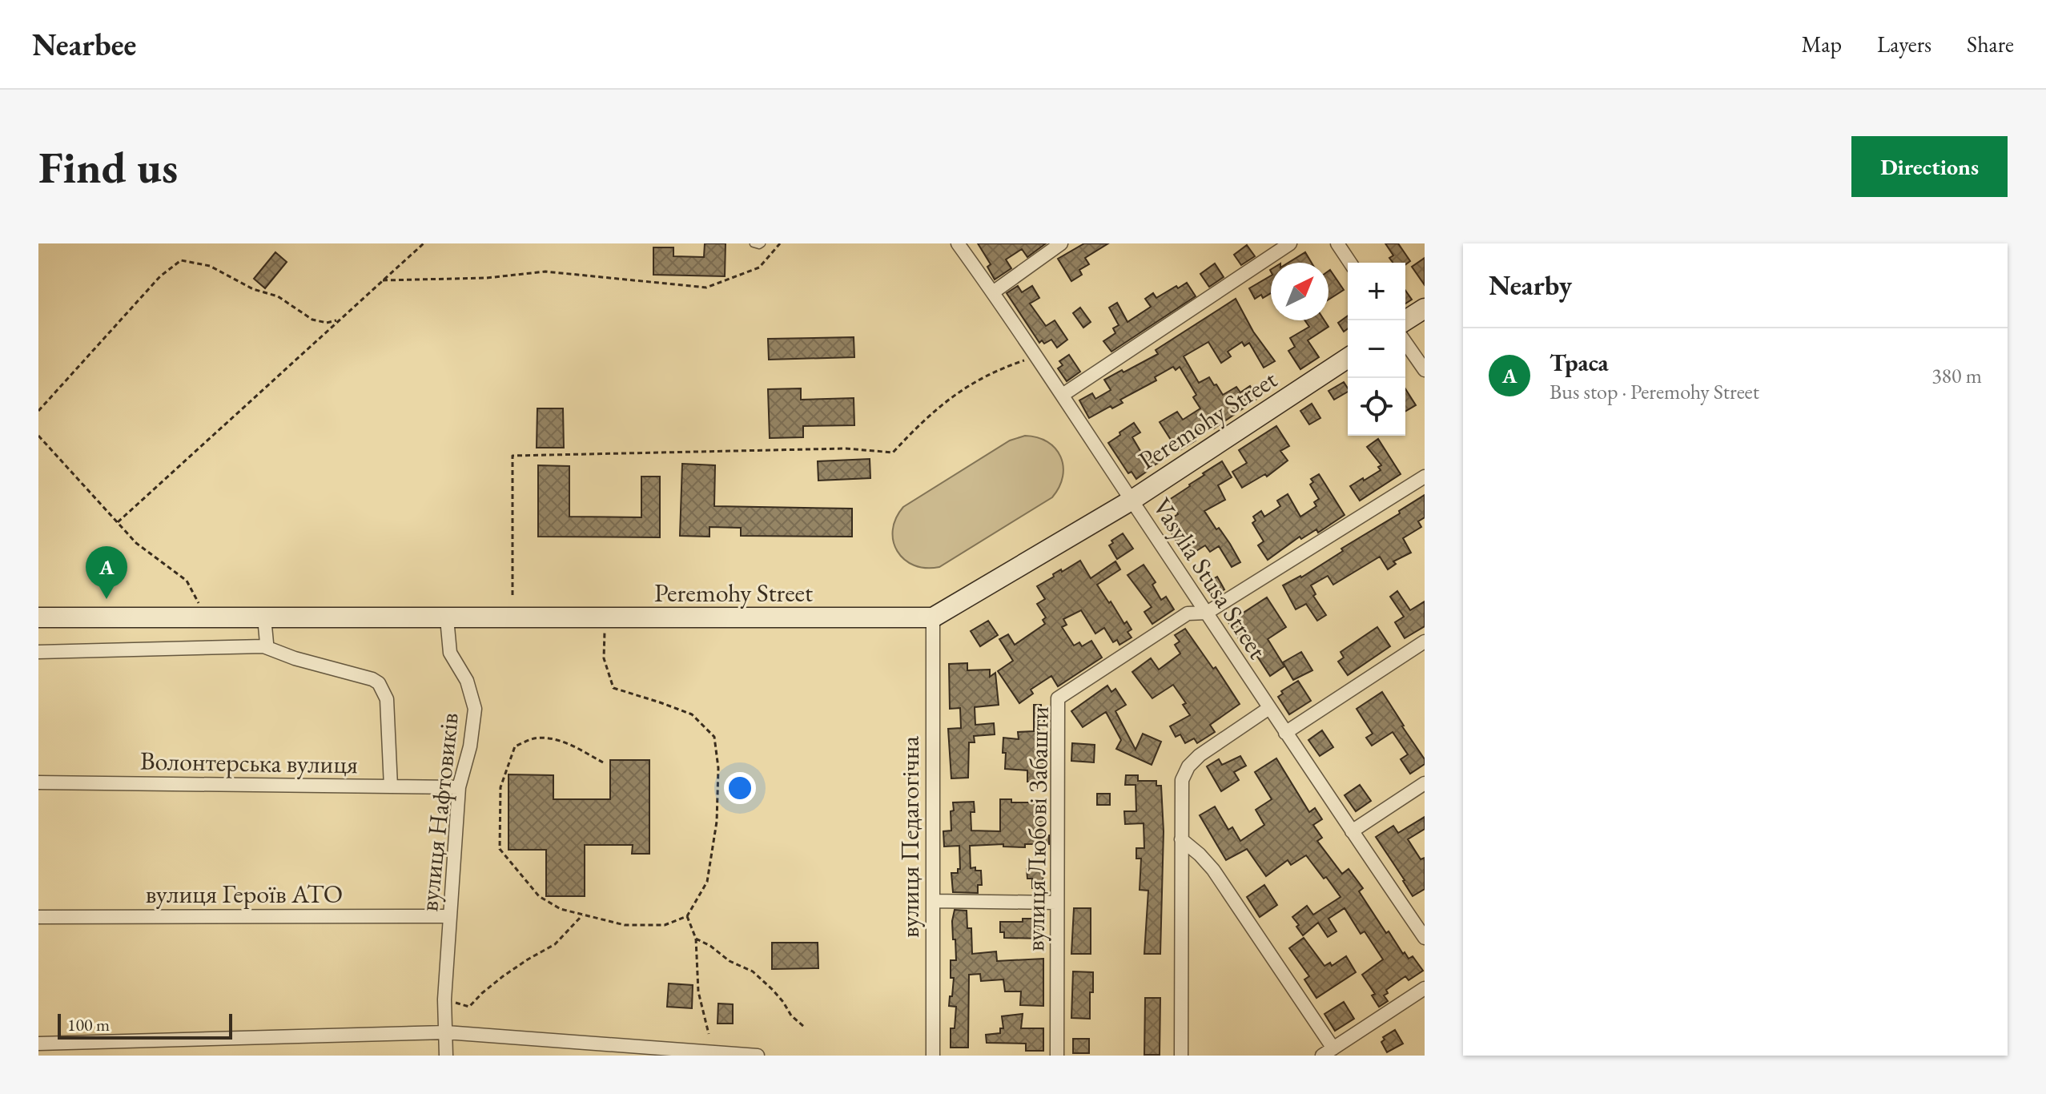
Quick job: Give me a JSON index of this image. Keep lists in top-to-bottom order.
{
  "streets": {
    "street": [
      "Peremohy Street",
      "Vasylia Stusa Street",
      "Волонтерська вулиця",
      "вулиця Нафтовиків",
      "вулиця Любові Забашти",
      "вулиця Педагогічна",
      "вулиця Героїв АТО"
    ]
  },
  "crossings": [
    ["Peremohy Street", "Vasylia Stusa Street"],
    ["Peremohy Street", "вулиця Нафтовиків"],
    ["Peremohy Street", "вулиця Педагогічна"],
    ["Vasylia Stusa Street", "вулиця Любові Забашти"],
    ["Волонтерська вулиця", "вулиця Нафтовиків"],
    ["вулиця Нафтовиків", "вулиця Героїв АТО"]
  ],
  "scale_bar": "100 m",
  "north": "top right",
  "page": {
    "header": "Nearbee",
    "nav": ["Map", "Layers", "Share"],
    "buttons": "Directions",
    "title": "Find us",
    "heading": "Nearby",
    "map_buttons": ["+", "−"],
    "list": [
      {
        "mark": "A",
        "name": "Траса",
        "note": "Bus stop · Peremohy Street",
        "value": "380 m"
      }
    ],
    "pins": "A",
    "scale": "100 m"
  }
}
